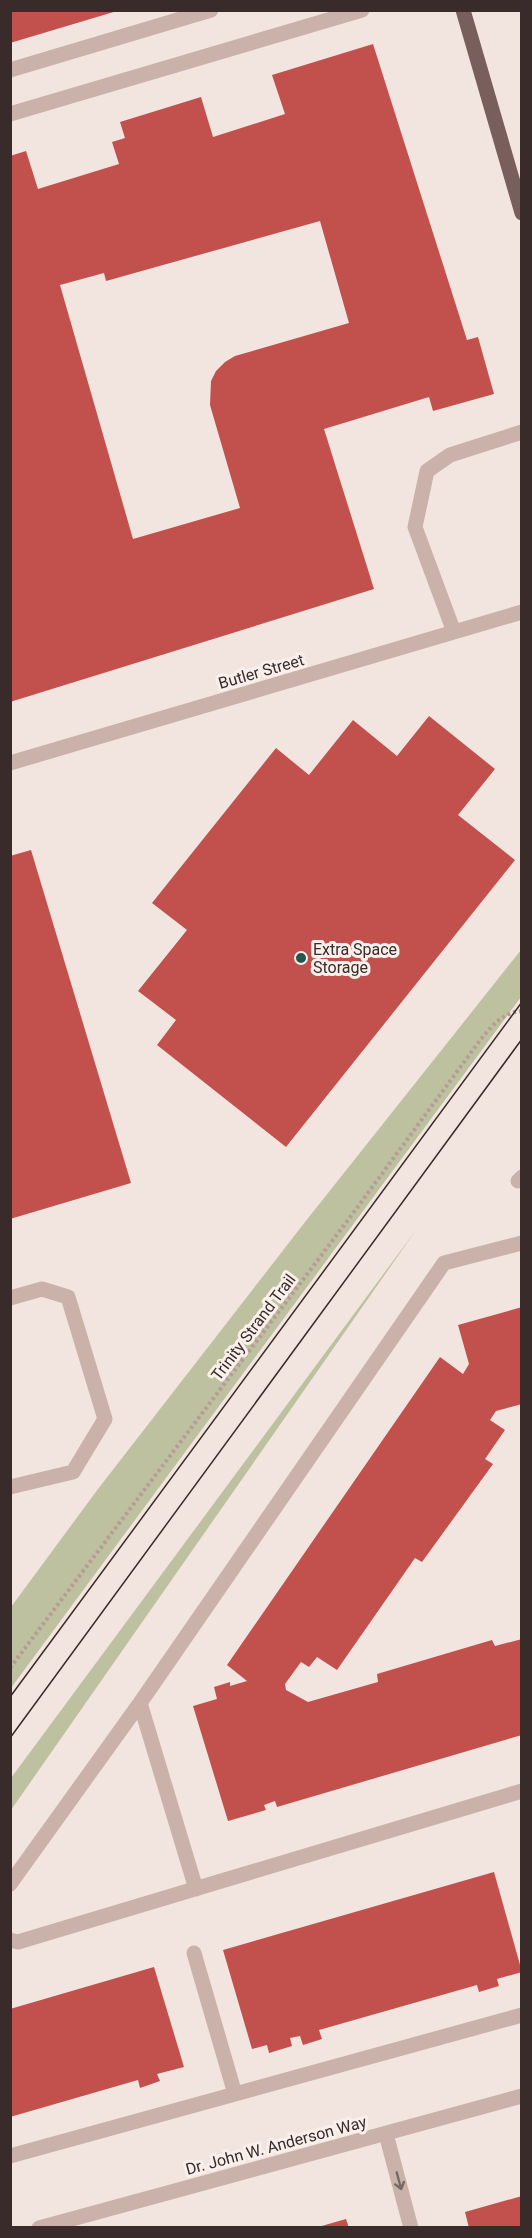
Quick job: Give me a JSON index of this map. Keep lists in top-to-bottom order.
{
  "streets": {
    "street": ["Butler Street", "Dr. John W. Anderson Way"],
    "path": ["Trinity Strand Trail"]
  },
  "places": ["Extra Space Storage"]
}
